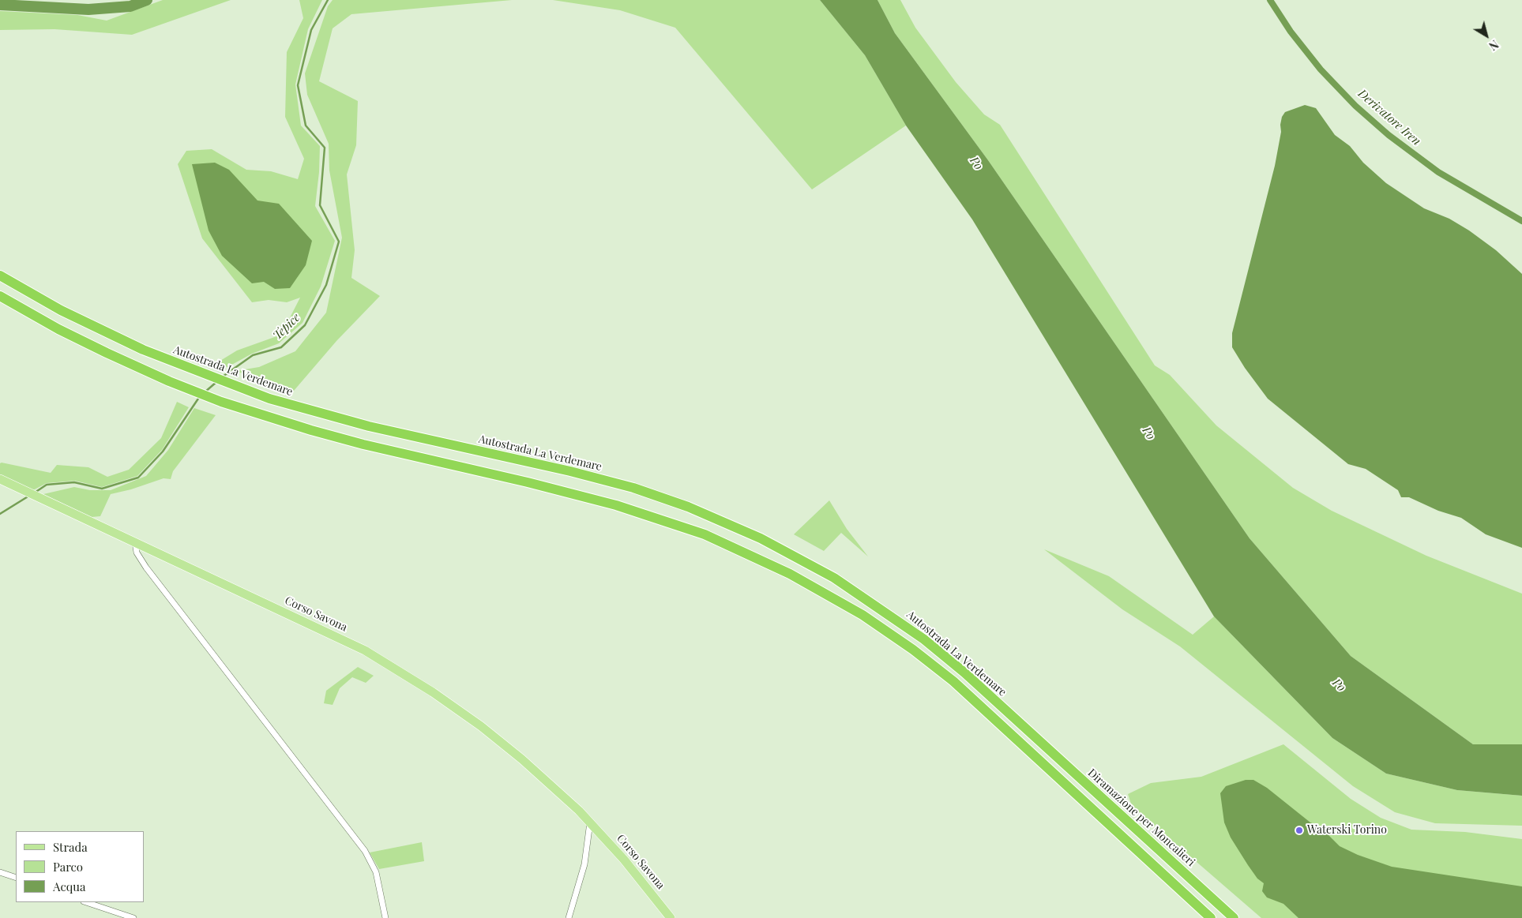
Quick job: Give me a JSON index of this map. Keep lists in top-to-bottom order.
{
  "streets": {
    "highway": ["Autostrada La Verdemare", "Diramazione per Moncalieri"],
    "main road": ["Corso Savona"]
  },
  "crossings": [
    ["Autostrada La Verdemare", "Diramazione per Moncalieri"]
  ],
  "water": ["Derivatore Iren", "Po", "Tepice"],
  "places": ["Waterski Torino"],
  "legend": ["Strada", "Parco", "Acqua"],
  "north": "bottom right"
}
